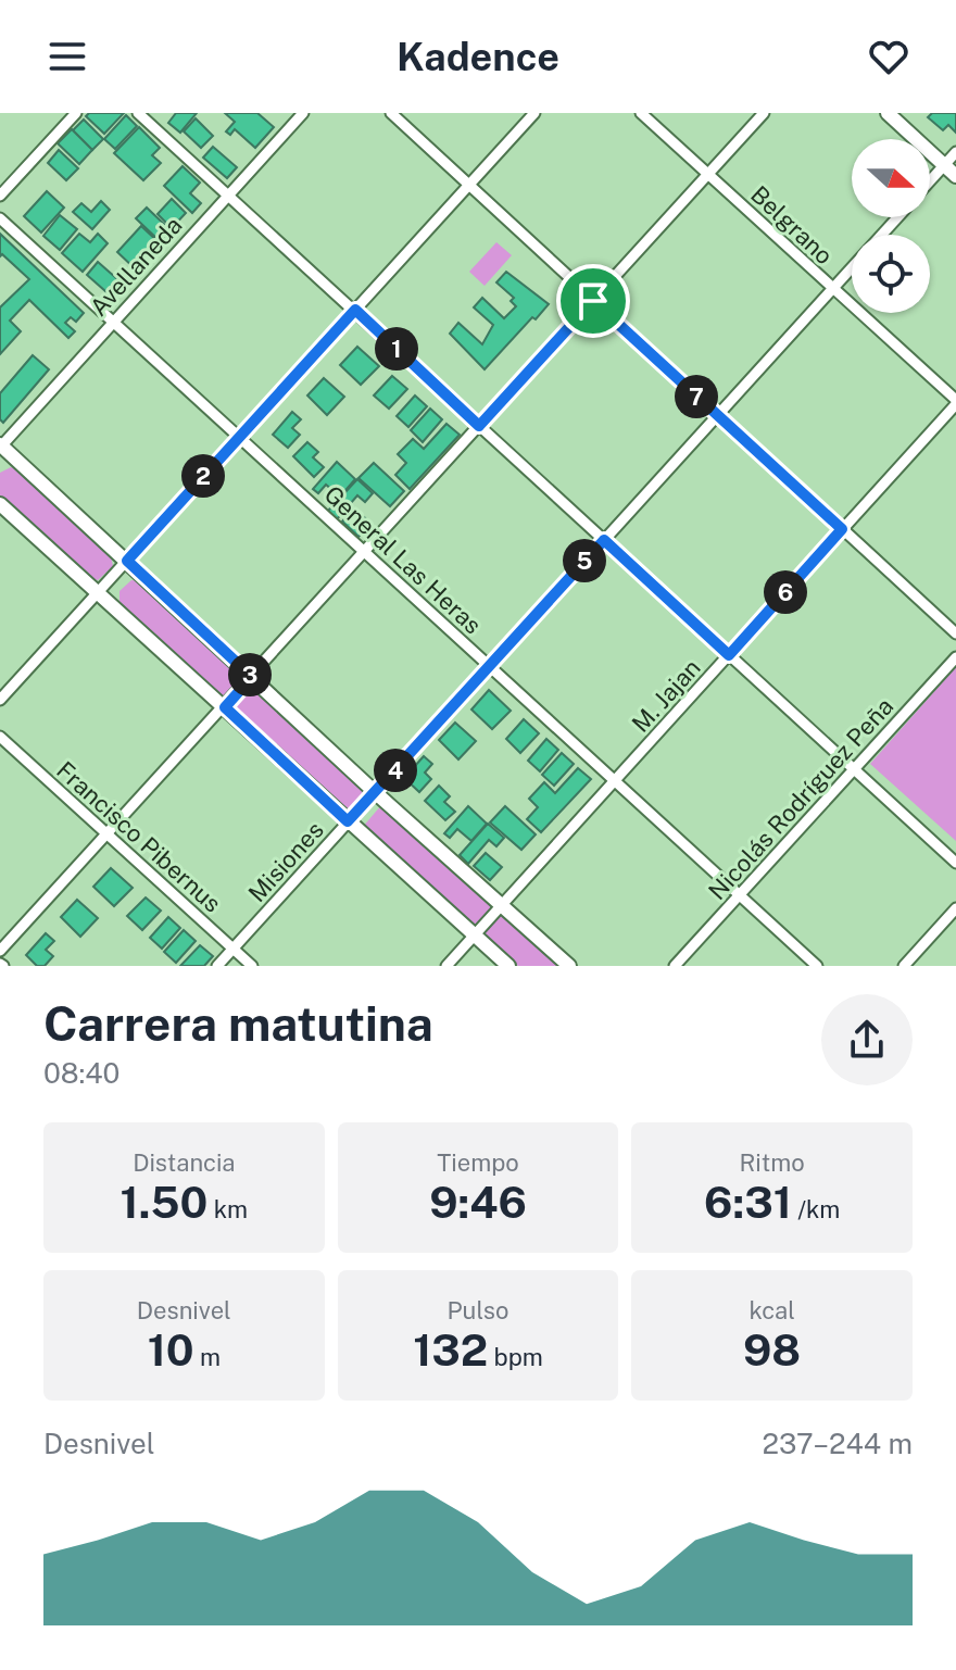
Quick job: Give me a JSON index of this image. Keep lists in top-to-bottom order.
{
  "streets": {
    "street": [
      "Belgrano",
      "Avellaneda",
      "General Las Heras",
      "M. Jajan",
      "Nicolás Rodríguez Peña",
      "Francisco Pibernus",
      "Misiones"
    ]
  },
  "crossings": [
    ["Belgrano", "M. Jajan"],
    ["Belgrano", "Misiones"],
    ["Avellaneda", "General Las Heras"],
    ["General Las Heras", "M. Jajan"],
    ["General Las Heras", "Nicolás Rodríguez Peña"],
    ["General Las Heras", "Misiones"],
    ["Francisco Pibernus", "Misiones"]
  ],
  "north": "right",
  "page": {
    "header": "Kadence",
    "pins": [
      "1",
      "7",
      "2",
      "5",
      "6",
      "3",
      "4"
    ],
    "heading": ["Carrera matutina", "08:40"],
    "stats": [
      ["Distancia", "1.50 km"],
      ["Tiempo", "9:46"],
      ["Ritmo", "6:31 /km"],
      ["Desnivel", "10 m"],
      ["Pulso", "132 bpm"],
      ["kcal", "98"]
    ],
    "chart": ["Desnivel", "237–244 m"]
  }
}
